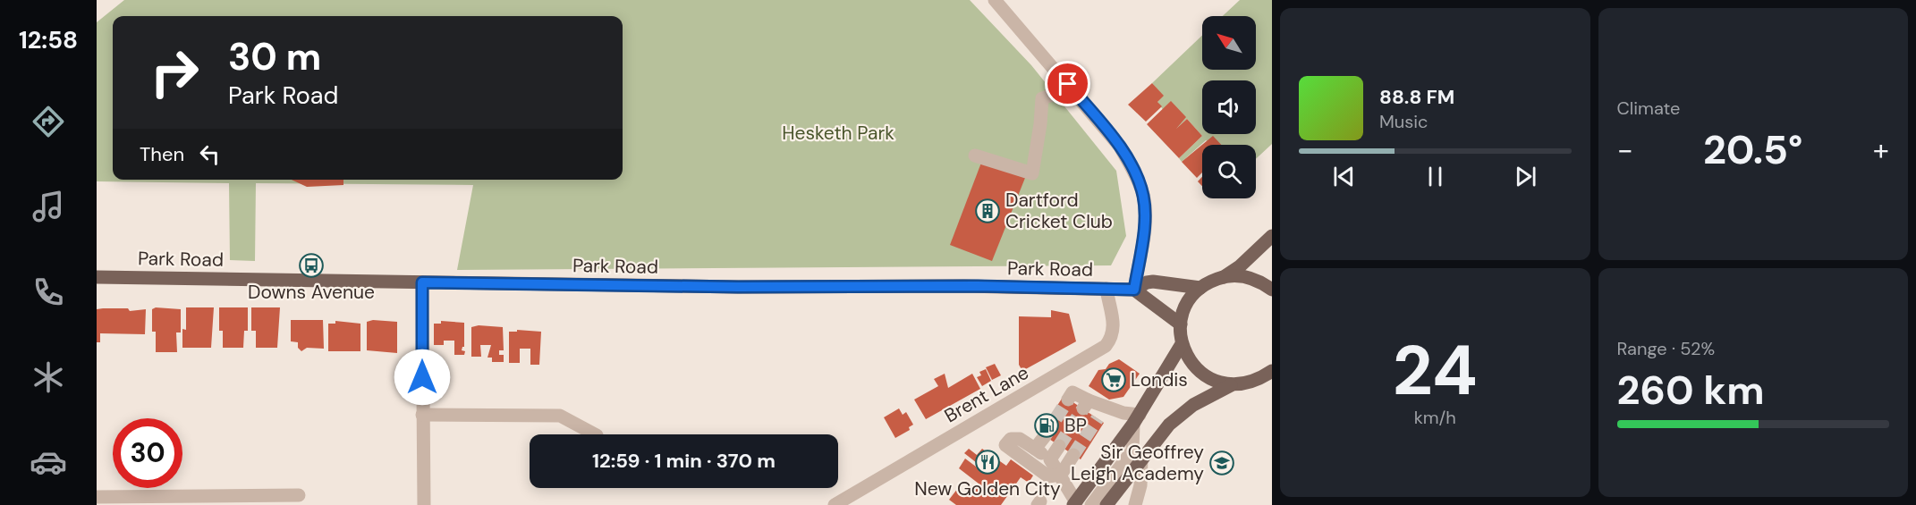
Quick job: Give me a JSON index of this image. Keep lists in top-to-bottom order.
{
  "streets": {
    "main road": ["Park Road"],
    "street": ["Brent Lane"]
  },
  "crossings": [
    ["Park Road", "Brent Lane"]
  ],
  "parks": ["Hesketh Park"],
  "places": {
    "building": ["Dartford Cricket Club"],
    "bus stop": ["Downs Avenue"],
    "supermarket": ["Londis"],
    "fuel station": ["BP"],
    "restaurant": ["New Golden City"],
    "school or university": ["Sir Geoffrey Leigh Academy"]
  },
  "north": "top left",
  "page": {
    "tabs": "12:58",
    "tile": [
      "Climate",
      ["24", "km/h"],
      ["Range · 52%", "260 km"]
    ],
    "turn": ["30 m", "Park Road"],
    "song": ["88.8 FM", "Music"],
    "heat": ["−", "20.5°", "+"],
    "then": "Then",
    "limit": "30",
    "trip": "12:59 · 1 min · 370 m"
  }
}
